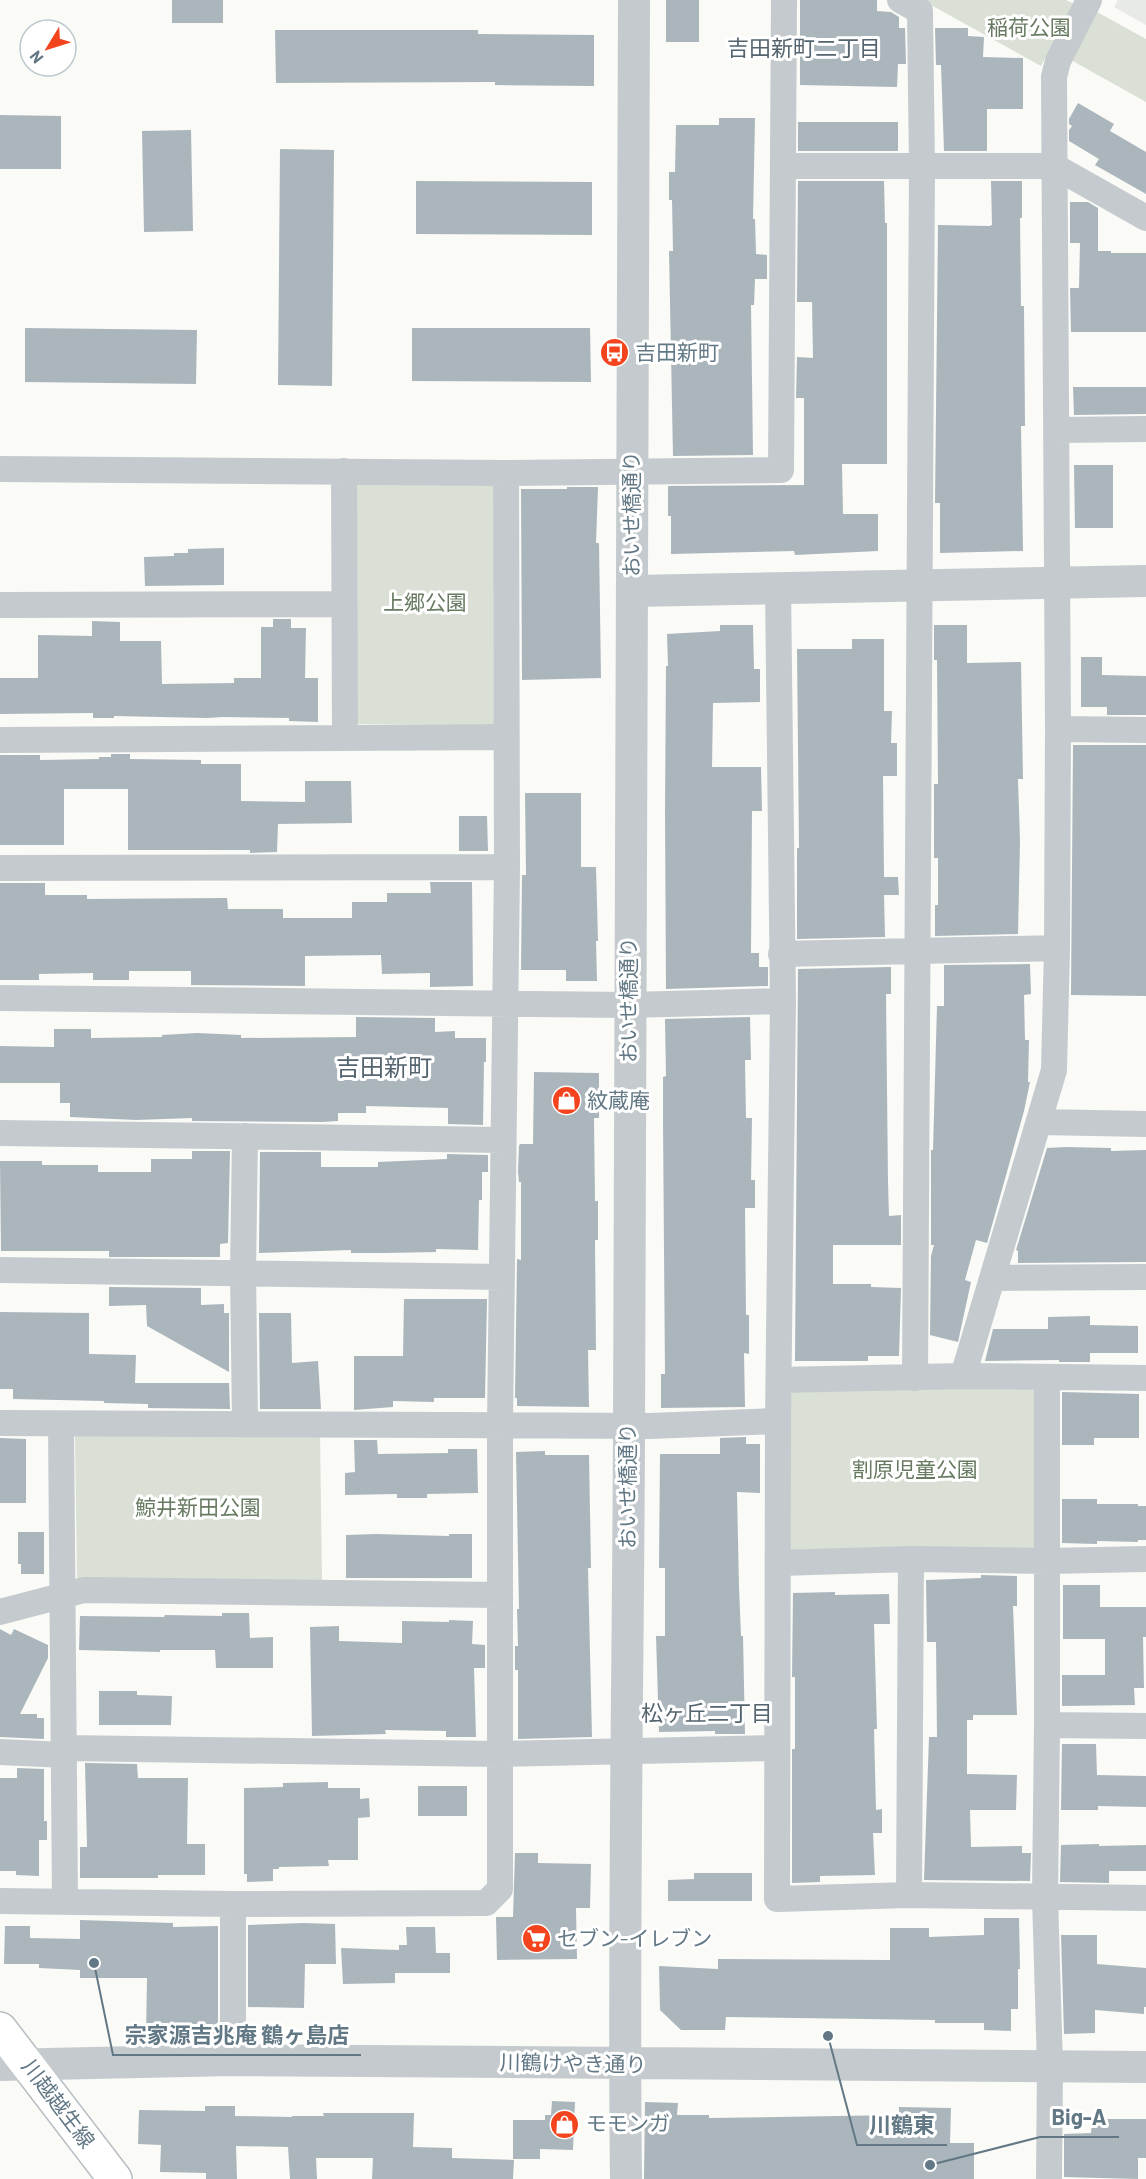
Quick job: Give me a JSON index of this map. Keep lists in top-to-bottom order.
{
  "streets": {
    "main road": ["川越越生線"],
    "street": ["おいせ橋通り", "川鶴けやき通り"]
  },
  "crossings": [
    ["おいせ橋通り", "川鶴けやき通り"],
    ["川鶴けやき通り", "川越越生線"]
  ],
  "districts": ["吉田新町二丁目", "吉田新町", "松ヶ丘二丁目"],
  "parks": [
    "稲荷公園",
    "上郷公園",
    "割原児童公園",
    "鯨井新田公園"
  ],
  "places": {
    "bus stop": ["吉田新町"],
    "shop": ["紋蔵庵", "モモンガ"],
    "supermarket": ["セブン-イレブン"],
    "other": ["宗家源吉兆庵 鶴ヶ島店", "川鶴東", "Big-A"]
  },
  "north": "bottom left"
}
